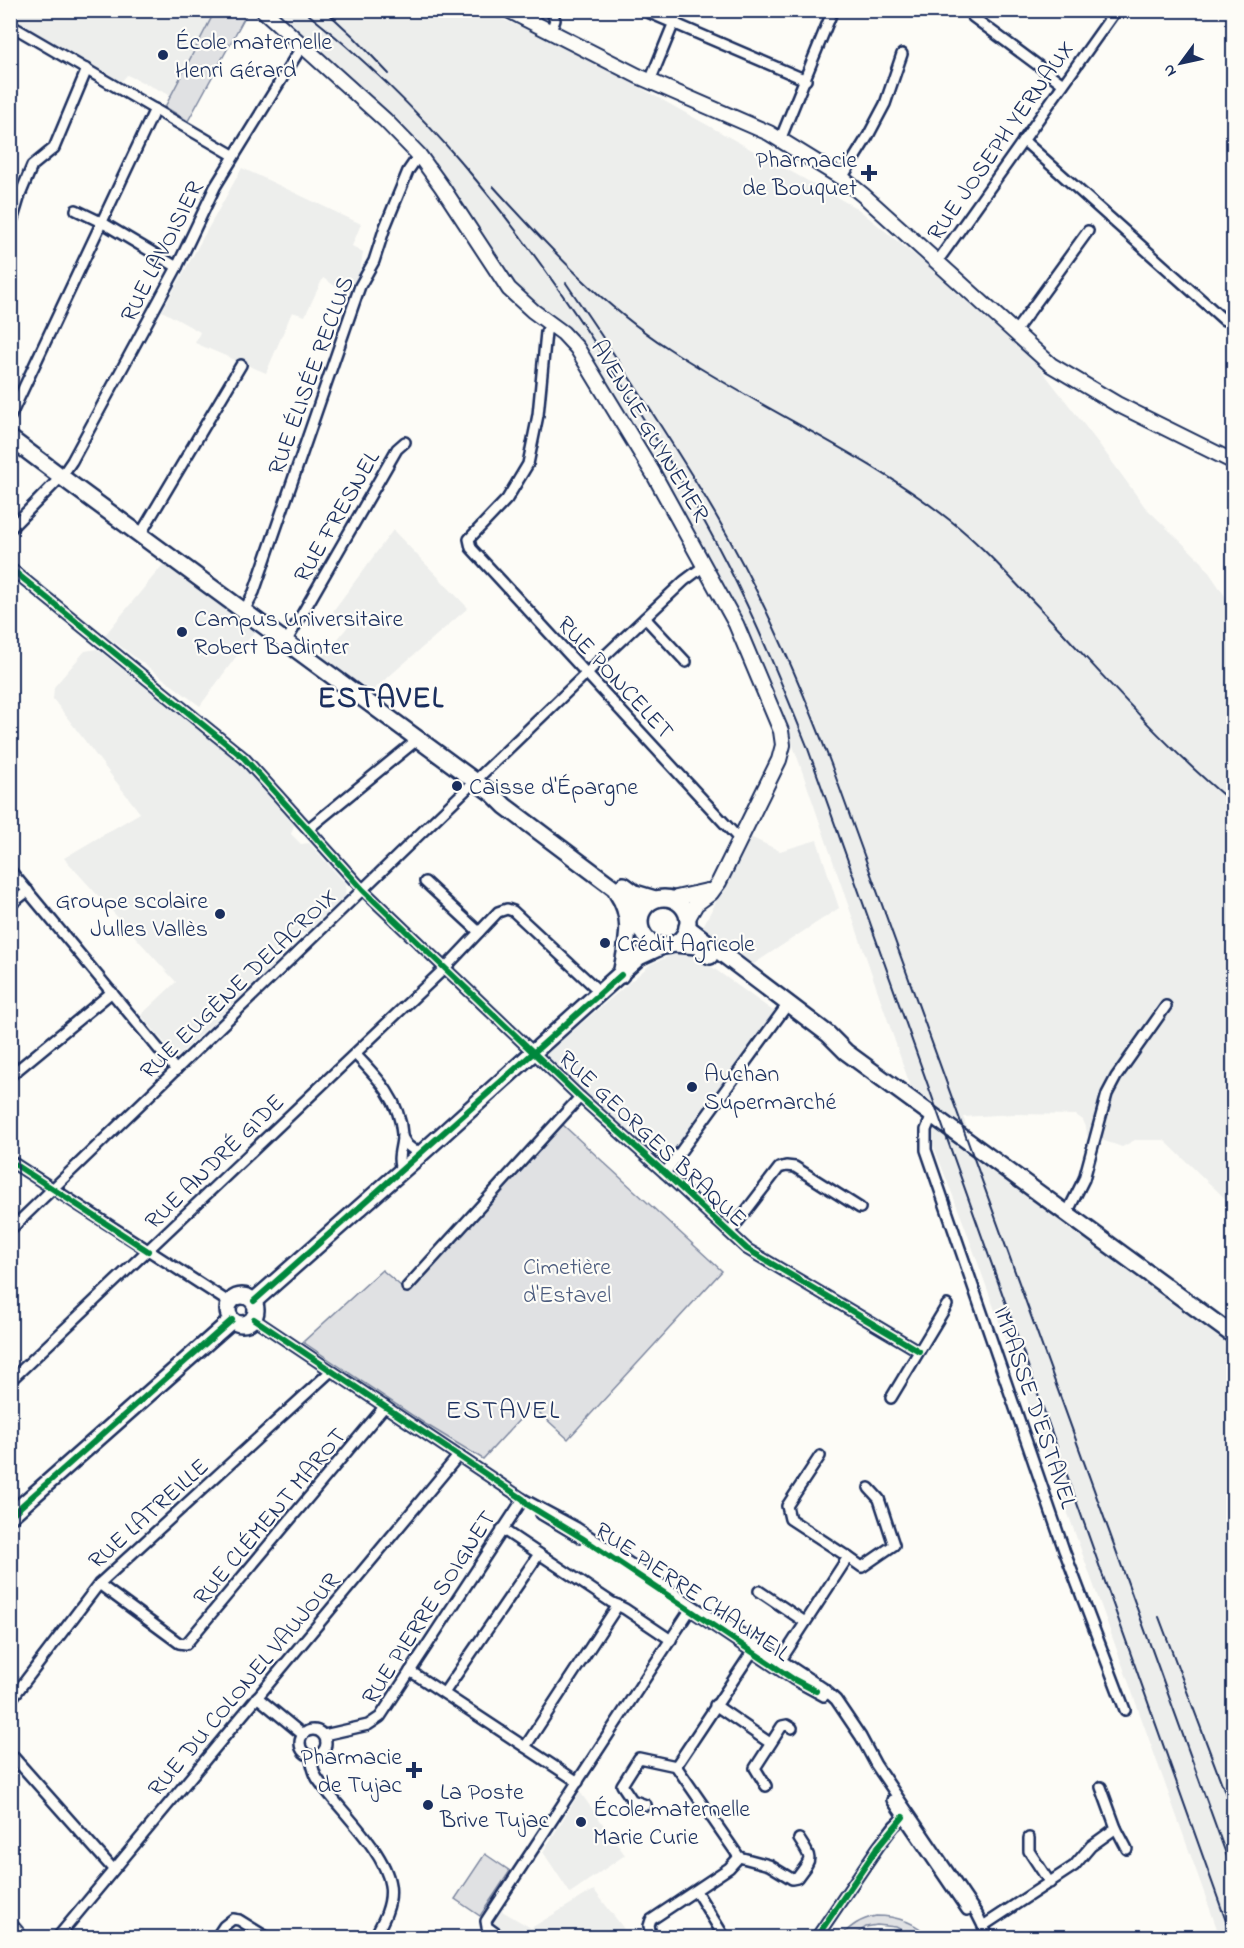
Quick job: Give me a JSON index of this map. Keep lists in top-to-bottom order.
{
  "streets": {
    "main road": ["AVENUE GUYNEMER"],
    "street": [
      "RUE JOSEPH YERNAUX",
      "RUE LAVOISIER",
      "RUE ÉLISÉE RECLUS",
      "RUE FRESNEL",
      "RUE PONCELET",
      "RUE EUGÈNE DELACROIX",
      "RUE GEORGES BRAQUE",
      "RUE ANDRÉ GIDE",
      "IMPASSE D'ESTAVEL",
      "RUE LATREILLE",
      "RUE CLÉMENT MAROT",
      "RUE PIERRE CHAUMEIL",
      "RUE PIERRE SOIGNET",
      "RUE DU COLONEL VAUJOUR"
    ]
  },
  "crossings": [
    ["RUE LAVOISIER", "AVENUE GUYNEMER"],
    ["RUE ÉLISÉE RECLUS", "AVENUE GUYNEMER"],
    ["AVENUE GUYNEMER", "RUE PONCELET"],
    ["AVENUE GUYNEMER", "RUE EUGÈNE DELACROIX"],
    ["RUE PONCELET", "RUE EUGÈNE DELACROIX"],
    ["RUE EUGÈNE DELACROIX", "RUE GEORGES BRAQUE"],
    ["RUE GEORGES BRAQUE", "RUE ANDRÉ GIDE"],
    ["RUE LATREILLE", "RUE CLÉMENT MAROT"],
    ["RUE LATREILLE", "RUE PIERRE CHAUMEIL"],
    ["RUE CLÉMENT MAROT", "RUE PIERRE CHAUMEIL"],
    ["RUE PIERRE CHAUMEIL", "RUE PIERRE SOIGNET"],
    ["RUE PIERRE CHAUMEIL", "RUE DU COLONEL VAUJOUR"]
  ],
  "districts": ["ESTAVEL", "ESTAVEL"],
  "parks": ["Cimetière d'Estavel"],
  "places": {
    "other": [
      "École maternelle Henri Gérard",
      "Campus Universitaire Robert Badinter",
      "Caisse d'Épargne",
      "Groupe scolaire Julles Vallès",
      "Crédit Agricole",
      "Auchan Supermarché",
      "La Poste Brive Tujac",
      "École maternelle Marie Curie"
    ],
    "health": ["Pharmacie de Bouquet", "Pharmacie de Tujac"]
  },
  "north": "bottom left"
}
